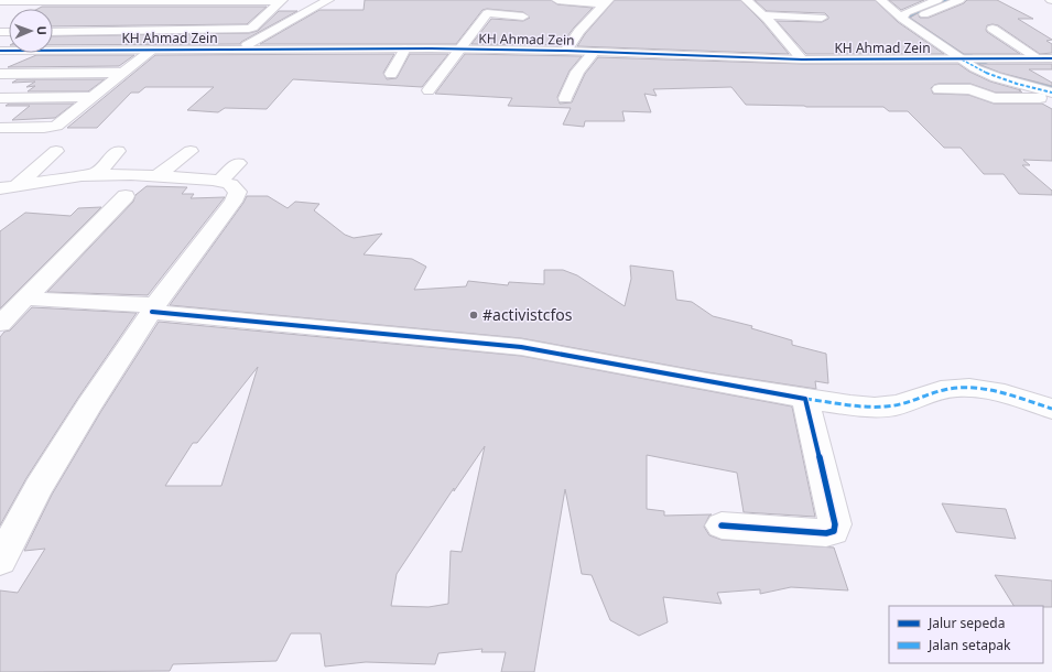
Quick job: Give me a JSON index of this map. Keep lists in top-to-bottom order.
{
  "streets": {
    "street": ["KH Ahmad Zein"]
  },
  "places": ["#activistcfos"],
  "legend": ["Jalur sepeda", "Jalan setapak"],
  "north": "right"
}
